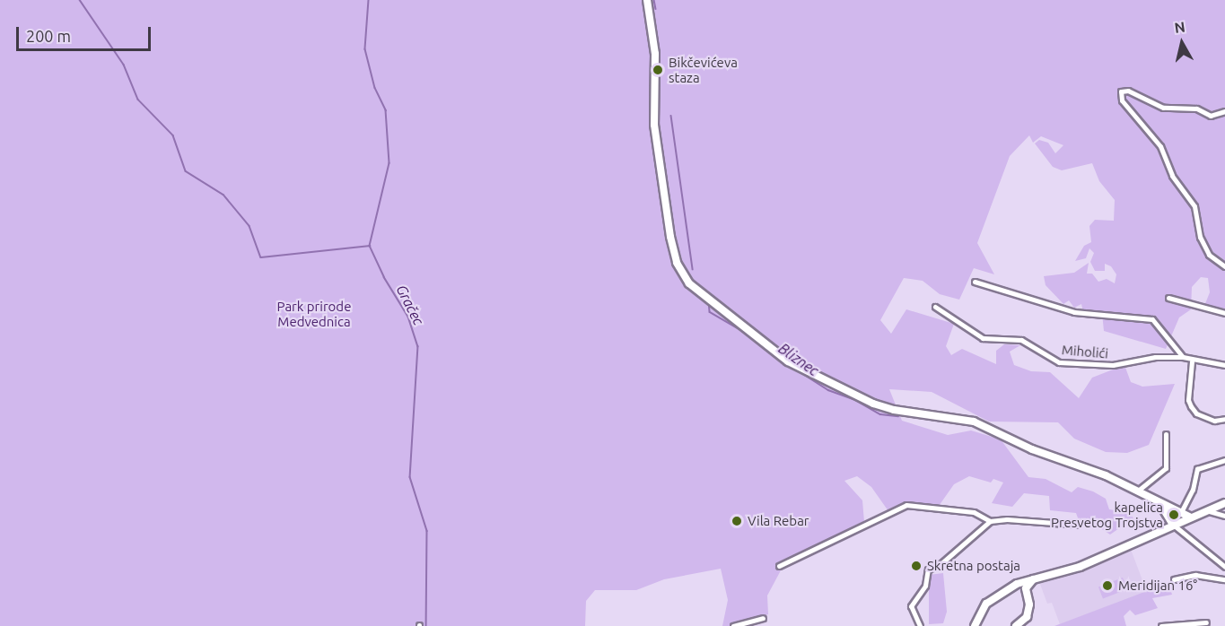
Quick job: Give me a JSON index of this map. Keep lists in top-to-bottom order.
{
  "streets": {
    "street": ["Miholići"]
  },
  "water": ["Gračec", "Bliznec"],
  "parks": ["Park prirode Medvednica"],
  "places": [
    "Bikčevićeva staza",
    "kapelica Presvetog Trojstva",
    "Vila Rebar",
    "Skretna postaja",
    "Meridijan 16°"
  ],
  "scale_bar": "200 m",
  "north": "top"
}
